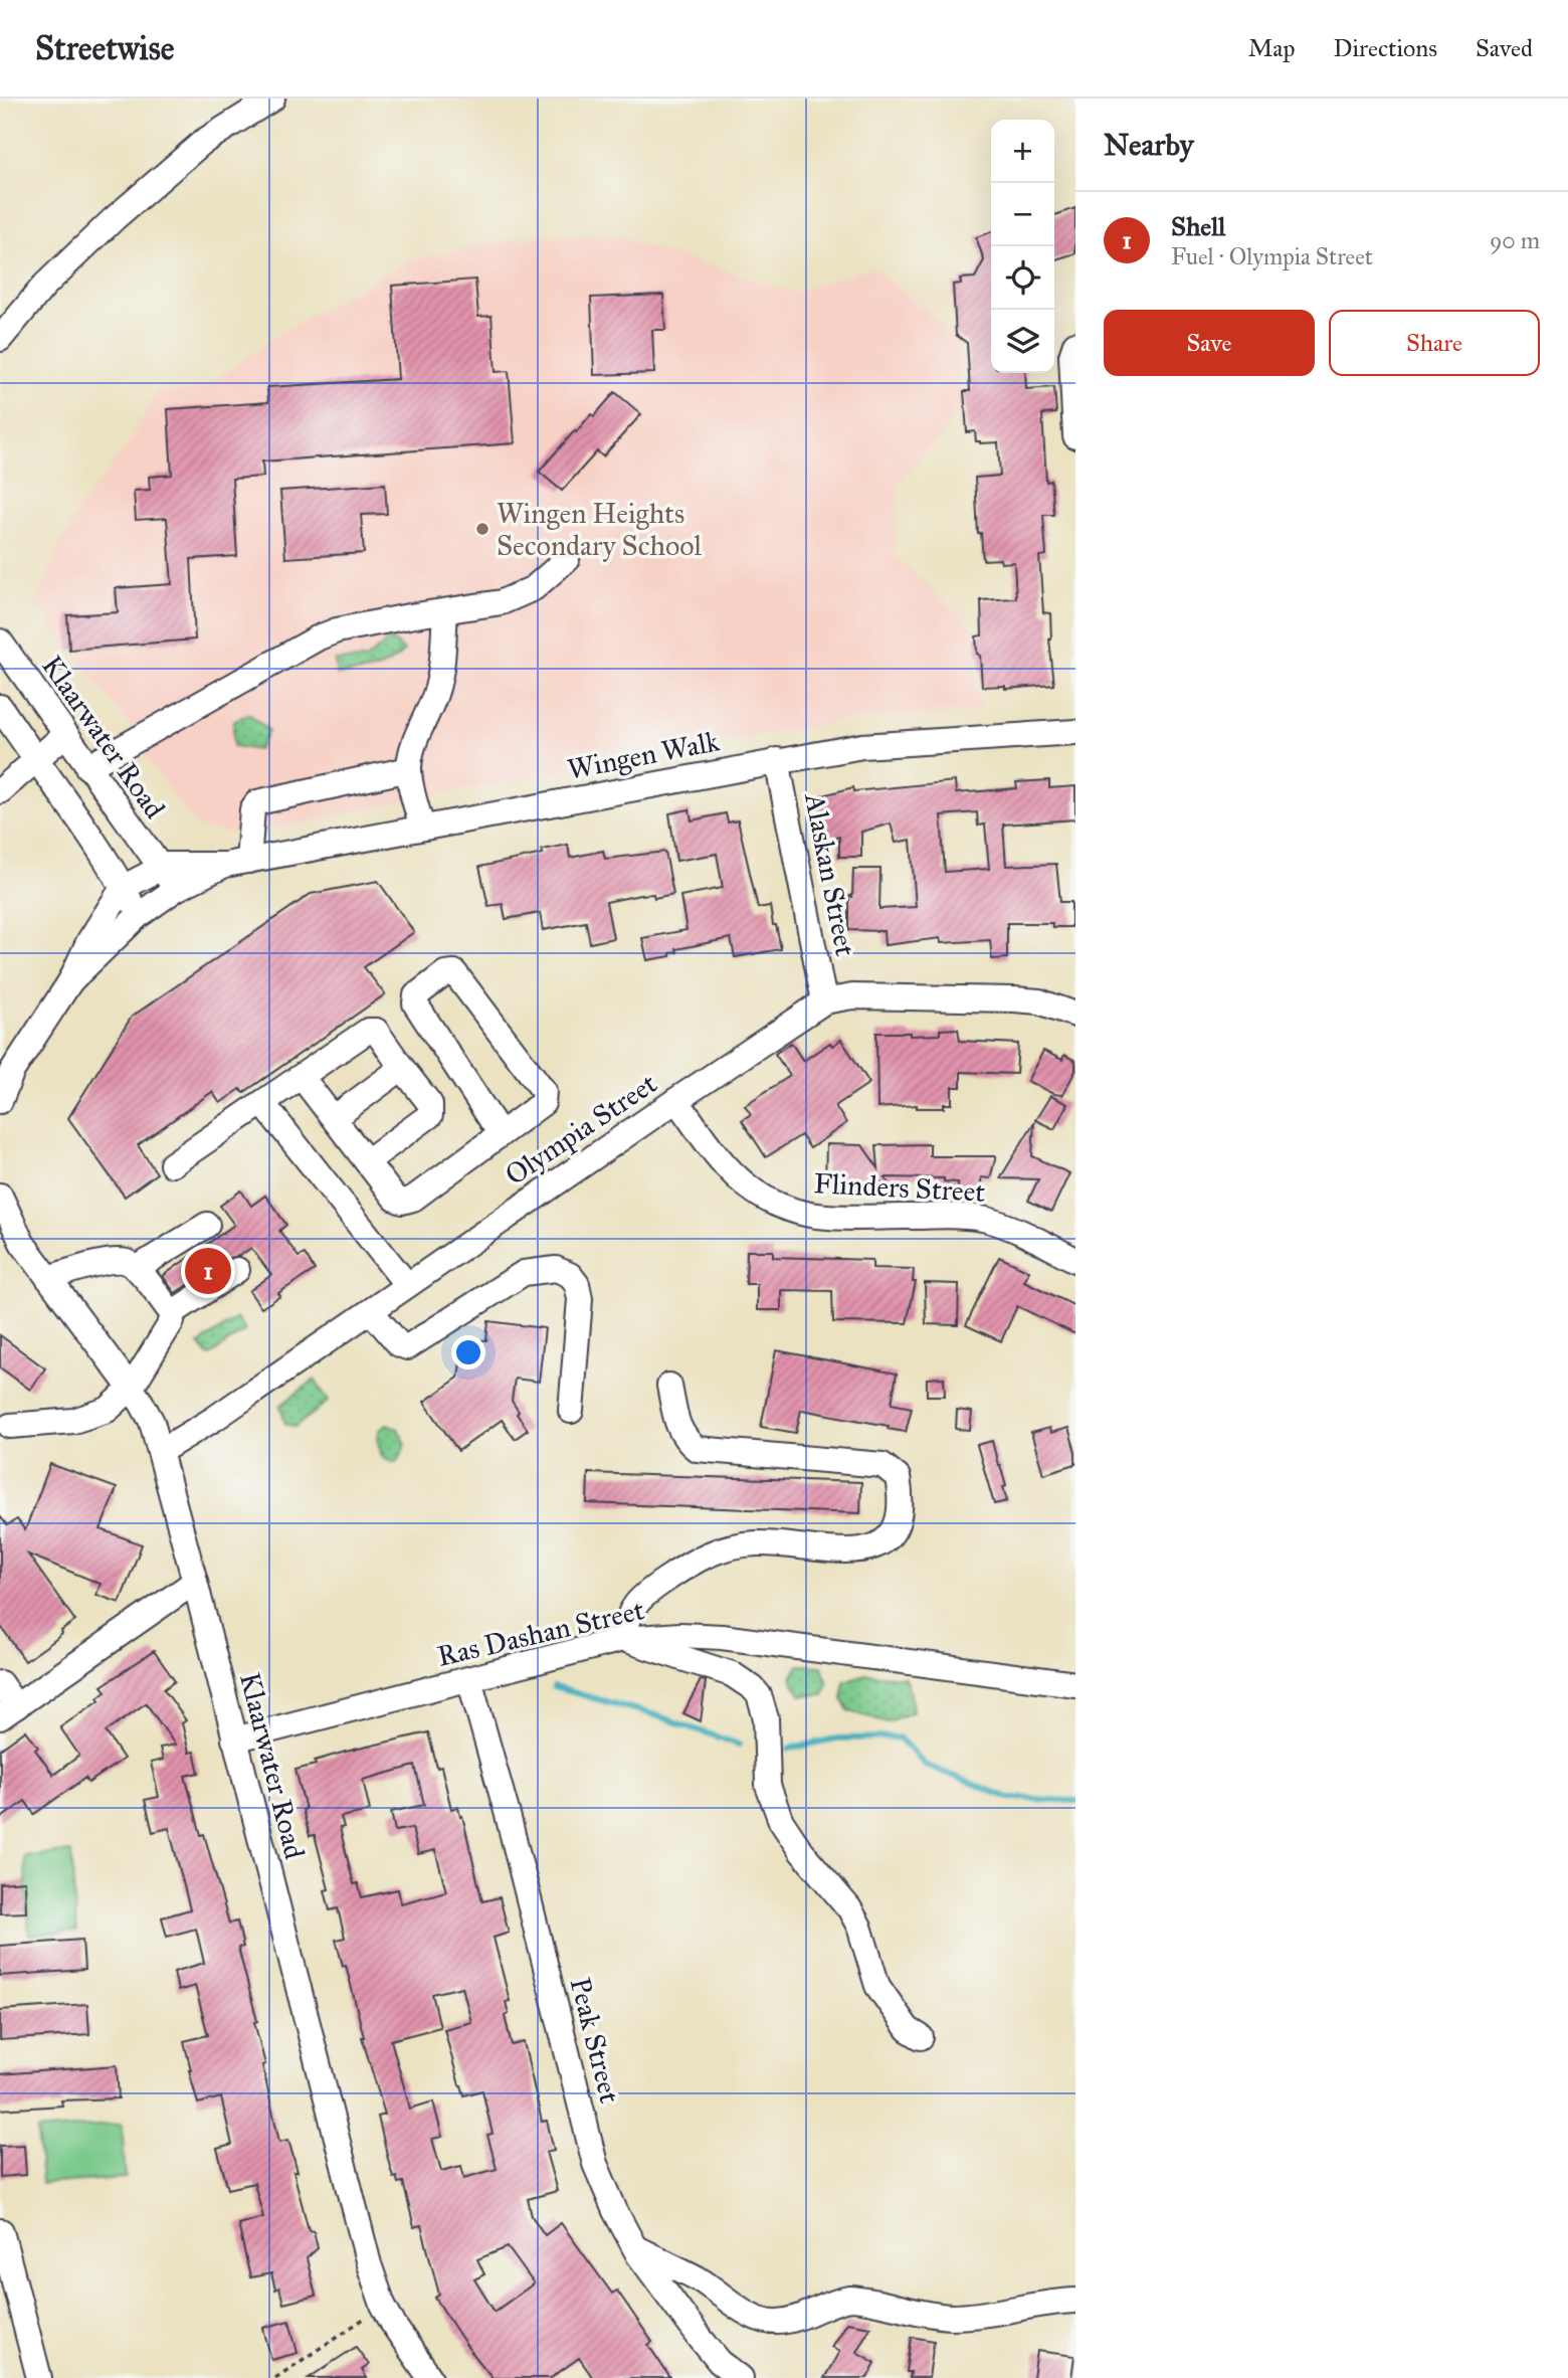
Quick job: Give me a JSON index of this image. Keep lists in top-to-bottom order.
{
  "streets": {
    "street": [
      "Klaarwater Road",
      "Wingen Walk",
      "Alaskan Street",
      "Olympia Street",
      "Flinders Street",
      "Ras Dashan Street",
      "Peak Street"
    ]
  },
  "crossings": [
    ["Klaarwater Road", "Wingen Walk"],
    ["Klaarwater Road", "Olympia Street"],
    ["Klaarwater Road", "Ras Dashan Street"],
    ["Wingen Walk", "Alaskan Street"],
    ["Alaskan Street", "Olympia Street"],
    ["Olympia Street", "Flinders Street"],
    ["Ras Dashan Street", "Peak Street"]
  ],
  "places": ["Wingen Heights Secondary School"],
  "page": {
    "header": "Streetwise",
    "nav": ["Map", "Directions", "Saved"],
    "heading": "Nearby",
    "map_buttons": ["+", "−"],
    "list": [
      {
        "mark": "1",
        "name": "Shell",
        "note": "Fuel · Olympia Street",
        "value": "90 m"
      }
    ],
    "buttons": ["Save", "Share"],
    "pins": "1"
  }
}
